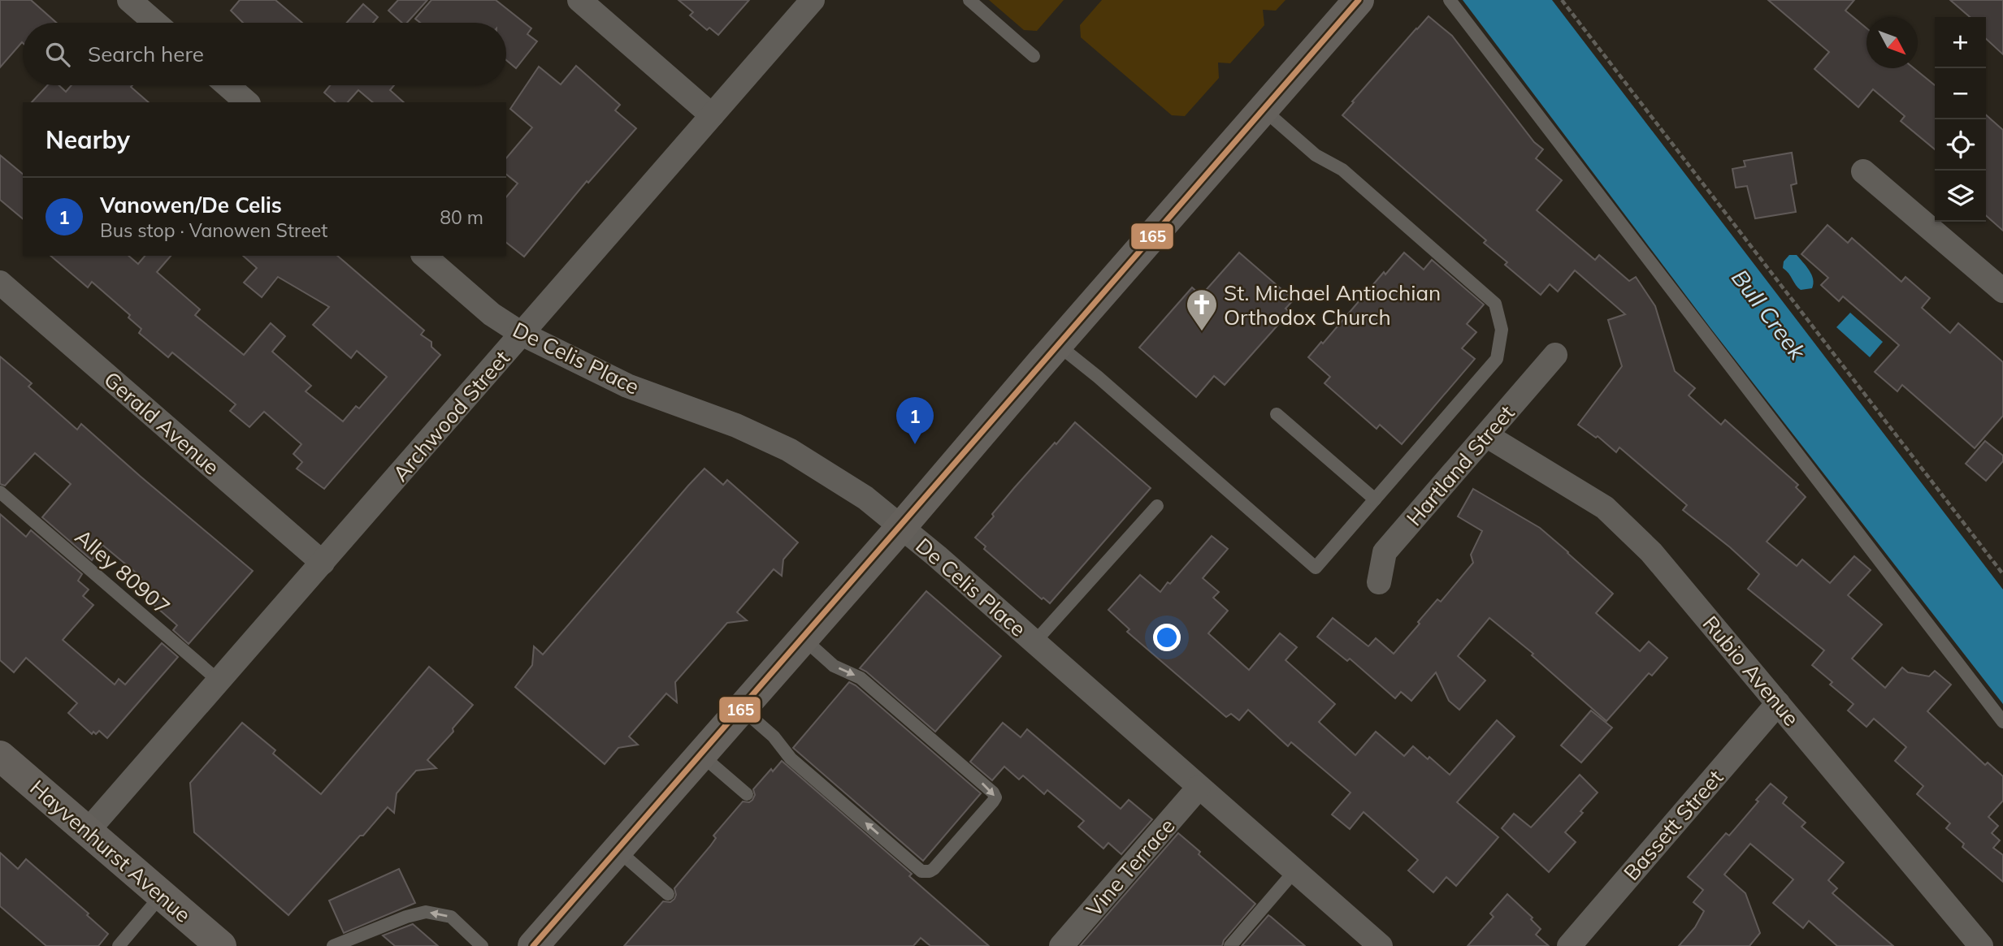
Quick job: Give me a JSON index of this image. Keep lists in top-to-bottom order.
{
  "streets": {
    "main road": ["Hayvenhurst Avenue"],
    "street": [
      "De Celis Place",
      "Archwood Street",
      "Gerald Avenue",
      "Hartland Street",
      "Rubio Avenue",
      "Bassett Street",
      "Vine Terrace"
    ],
    "lane": ["Alley 80907"]
  },
  "crossings": [
    ["De Celis Place", "Archwood Street"],
    ["De Celis Place", "Vine Terrace"],
    ["Archwood Street", "Gerald Avenue"],
    ["Archwood Street", "Alley 80907"],
    ["Archwood Street", "Hayvenhurst Avenue"],
    ["Hartland Street", "Rubio Avenue"],
    ["Rubio Avenue", "Bassett Street"]
  ],
  "water": ["Bull Creek"],
  "places": {
    "church": ["St. Michael Antiochian Orthodox Church"]
  },
  "lines": ["transit line 165"],
  "north": "bottom right",
  "page": {
    "map_buttons": ["+", "−"],
    "search": "Search here",
    "heading": "Nearby",
    "list": [
      {
        "mark": "1",
        "name": "Vanowen/De Celis",
        "note": "Bus stop · Vanowen Street",
        "value": "80 m"
      }
    ],
    "pins": "1"
  }
}
